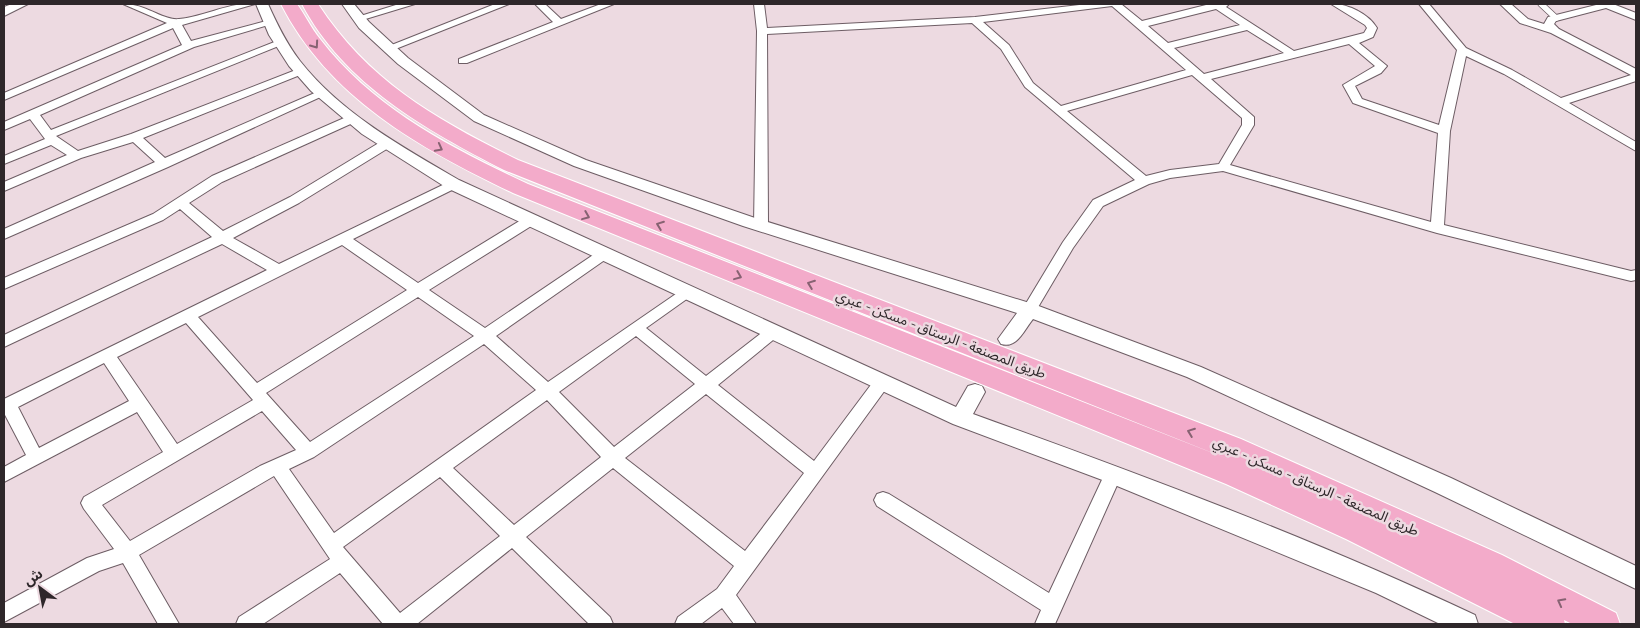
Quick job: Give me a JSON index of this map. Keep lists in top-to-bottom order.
{
  "streets": {
    "highway": ["طريق المصنعة - الرستاق - مسكن - عبري"]
  },
  "north": "top left"
}
